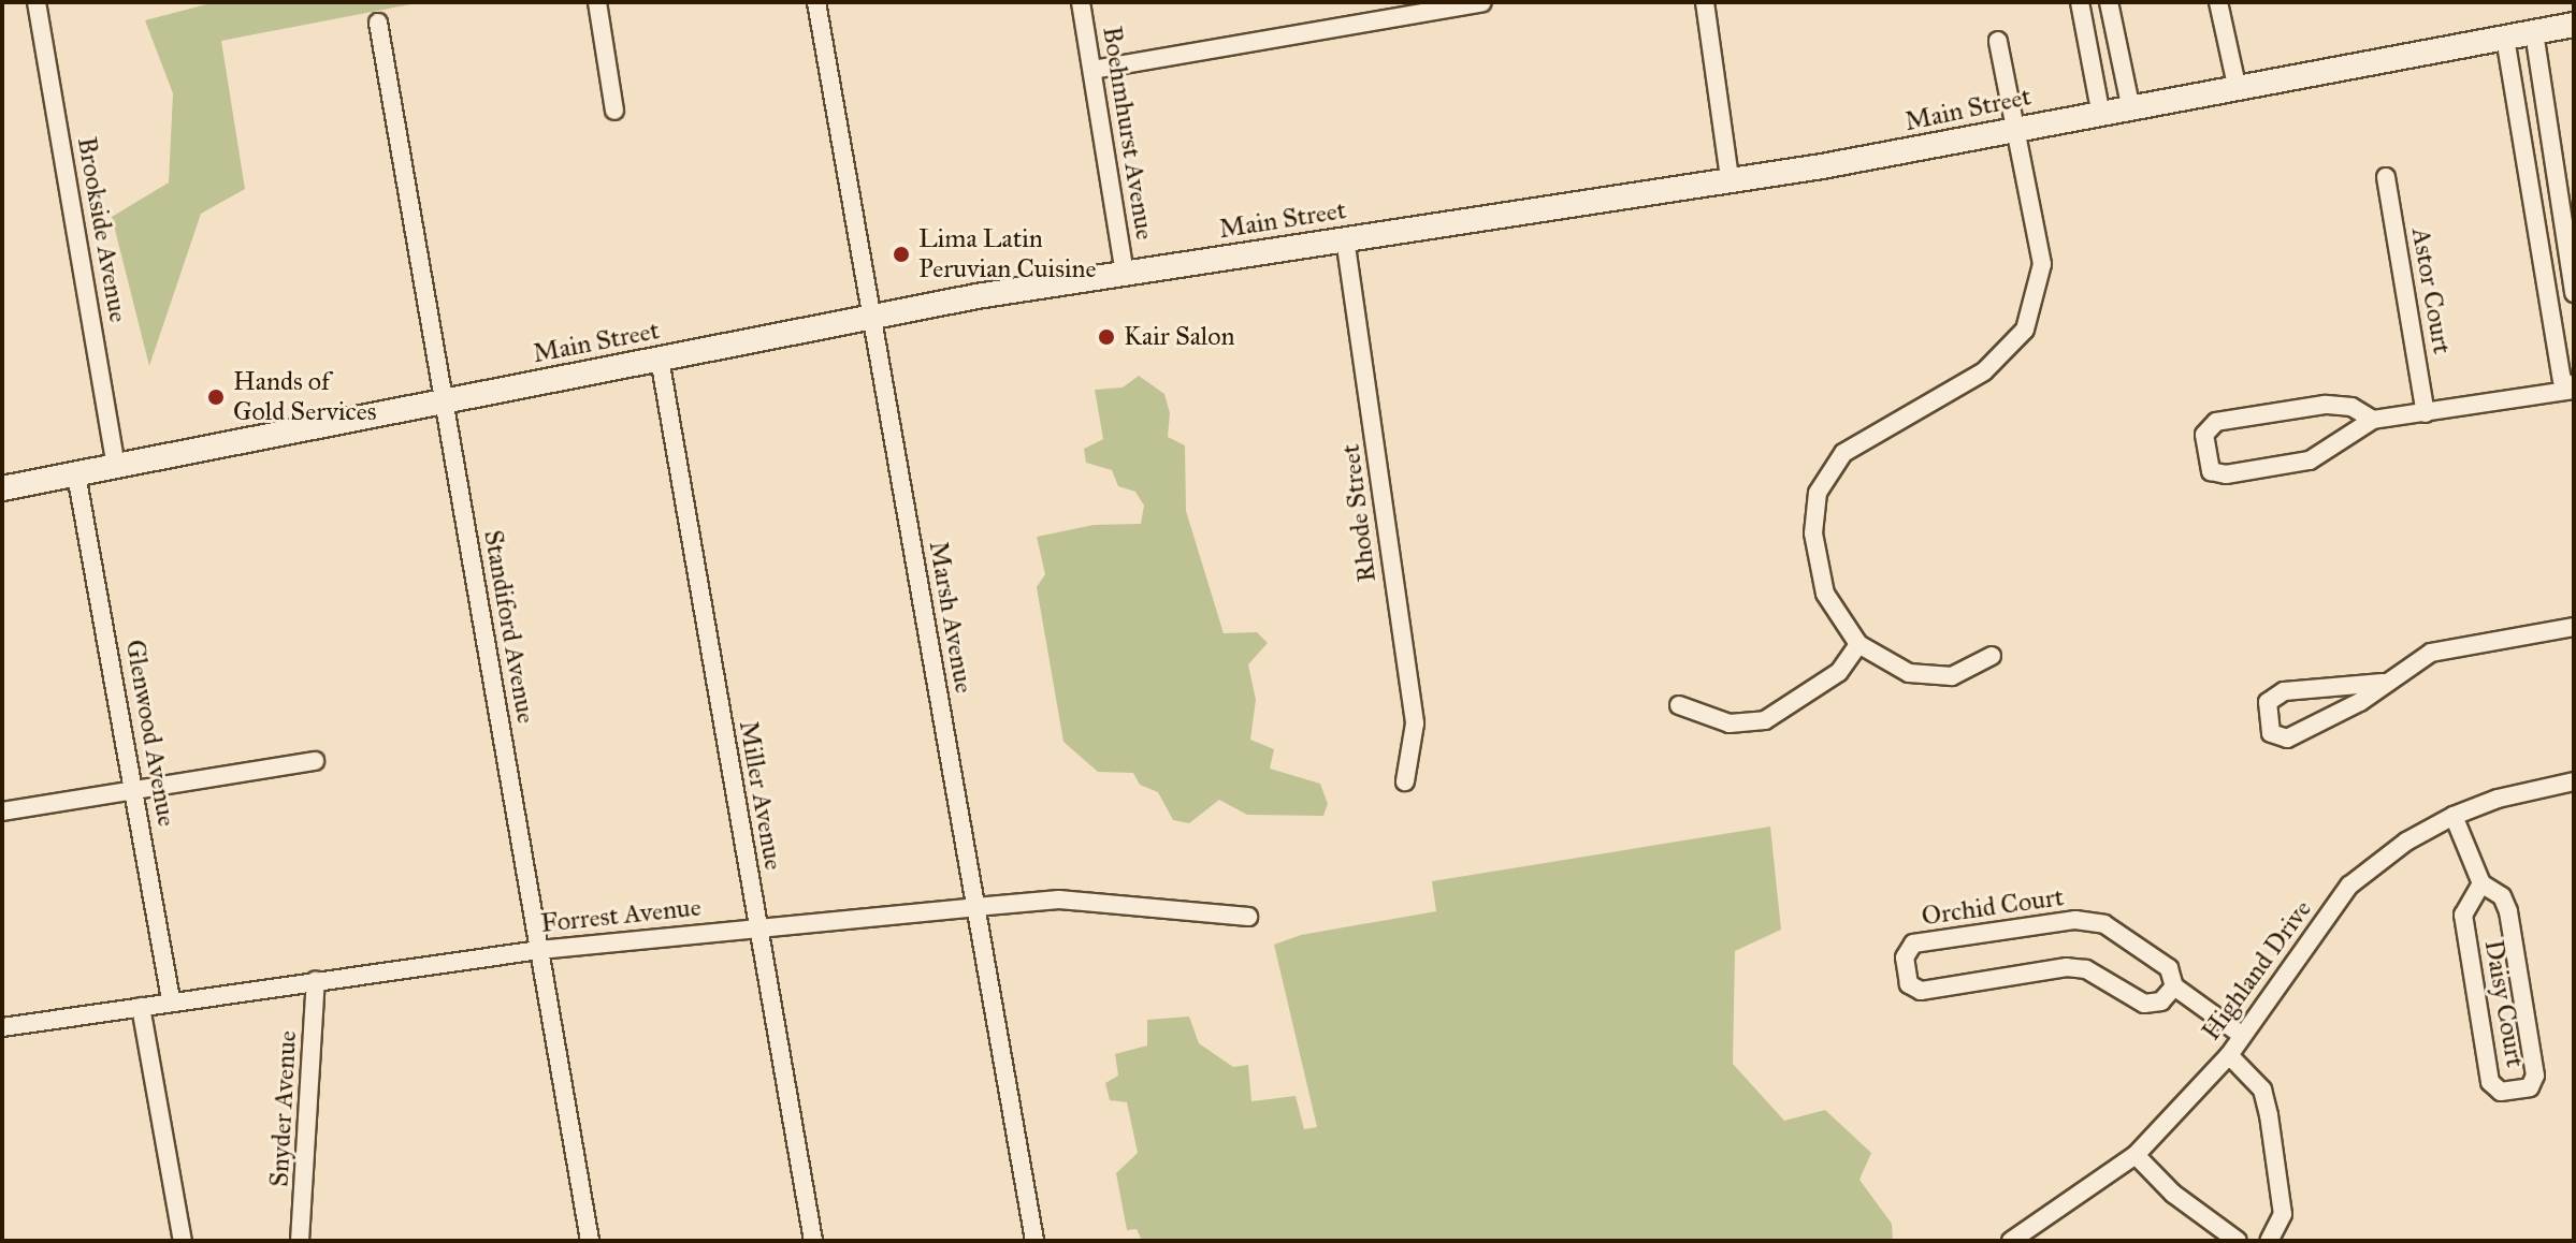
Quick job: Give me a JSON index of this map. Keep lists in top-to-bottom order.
{
  "streets": {
    "main road": ["Main Street"],
    "street": [
      "Boehmhurst Avenue",
      "Brookside Avenue",
      "Astor Court",
      "Rhode Street",
      "Marsh Avenue",
      "Standiford Avenue",
      "Glenwood Avenue",
      "Miller Avenue",
      "Orchid Court",
      "Forrest Avenue",
      "Highland Drive",
      "Daisy Court",
      "Snyder Avenue"
    ]
  },
  "crossings": [
    ["Main Street", "Boehmhurst Avenue"],
    ["Main Street", "Brookside Avenue"],
    ["Main Street", "Rhode Street"],
    ["Main Street", "Marsh Avenue"],
    ["Main Street", "Standiford Avenue"],
    ["Main Street", "Glenwood Avenue"],
    ["Main Street", "Miller Avenue"],
    ["Marsh Avenue", "Forrest Avenue"],
    ["Standiford Avenue", "Forrest Avenue"],
    ["Glenwood Avenue", "Forrest Avenue"],
    ["Miller Avenue", "Forrest Avenue"],
    ["Orchid Court", "Highland Drive"],
    ["Forrest Avenue", "Snyder Avenue"],
    ["Highland Drive", "Daisy Court"]
  ],
  "places": ["Lima Latin Peruvian Cuisine", "Kair Salon", "Hands of Gold Services"]
}
